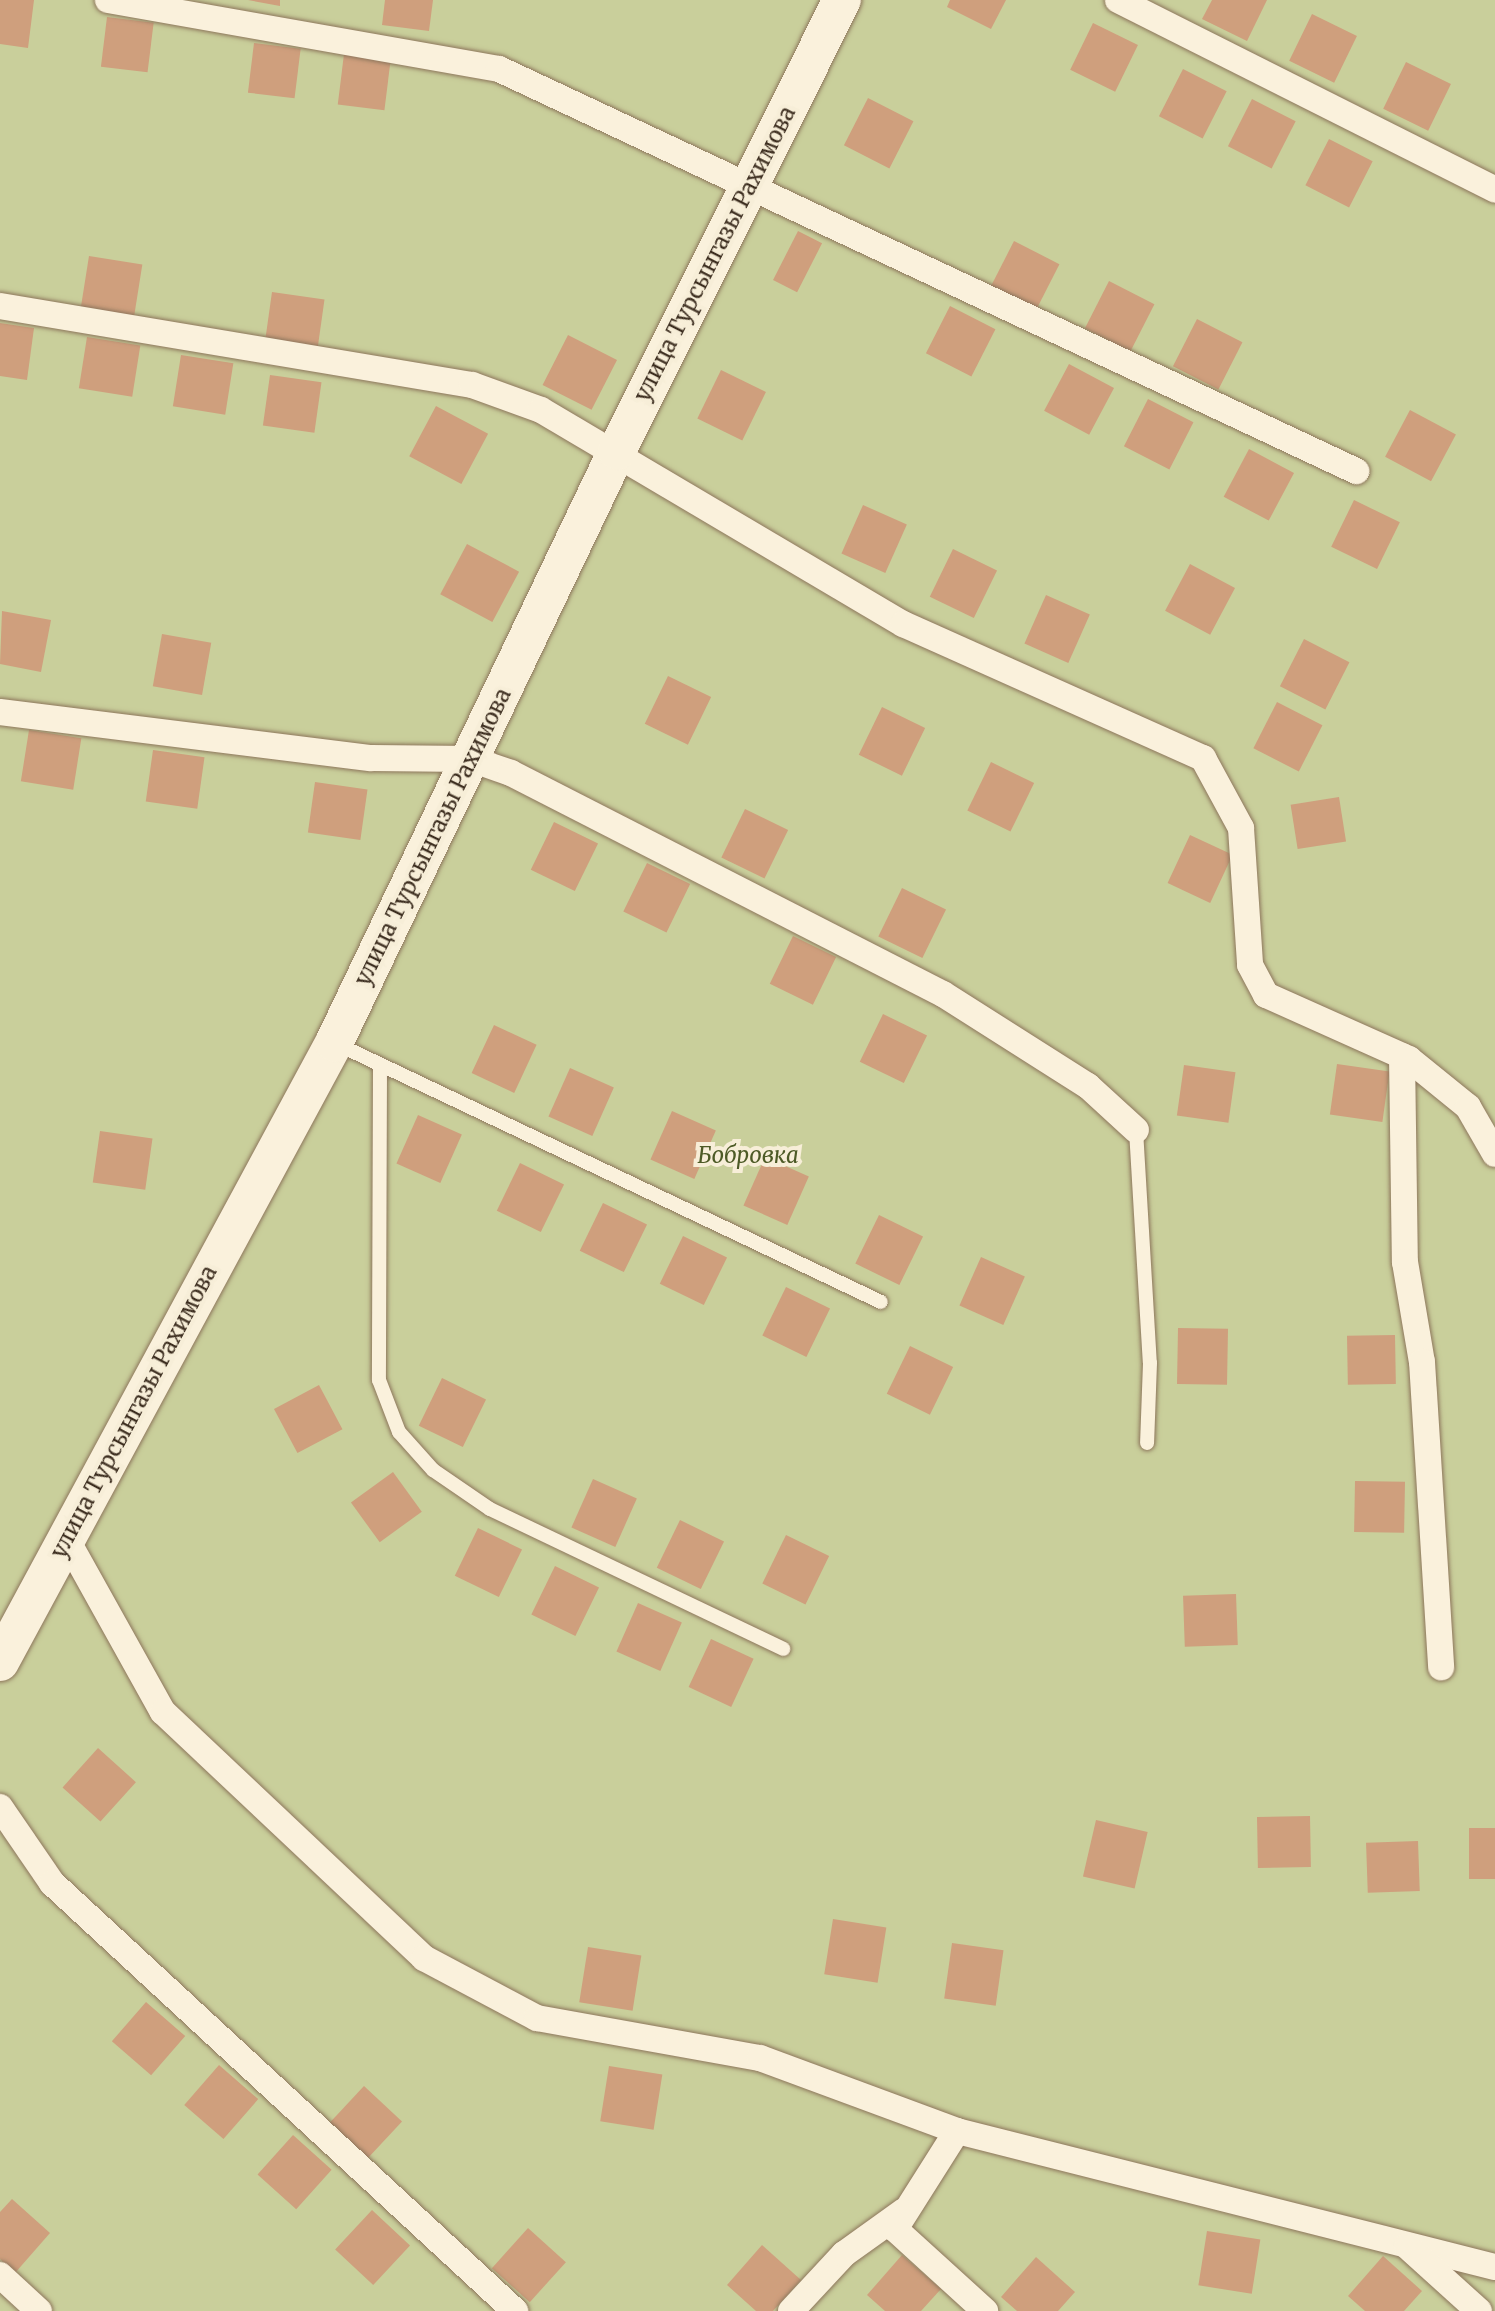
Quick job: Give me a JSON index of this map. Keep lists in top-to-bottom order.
{
  "streets": {
    "street": ["улица Турсынгазы Рахимова"]
  },
  "parks": ["Бобровка"]
}
